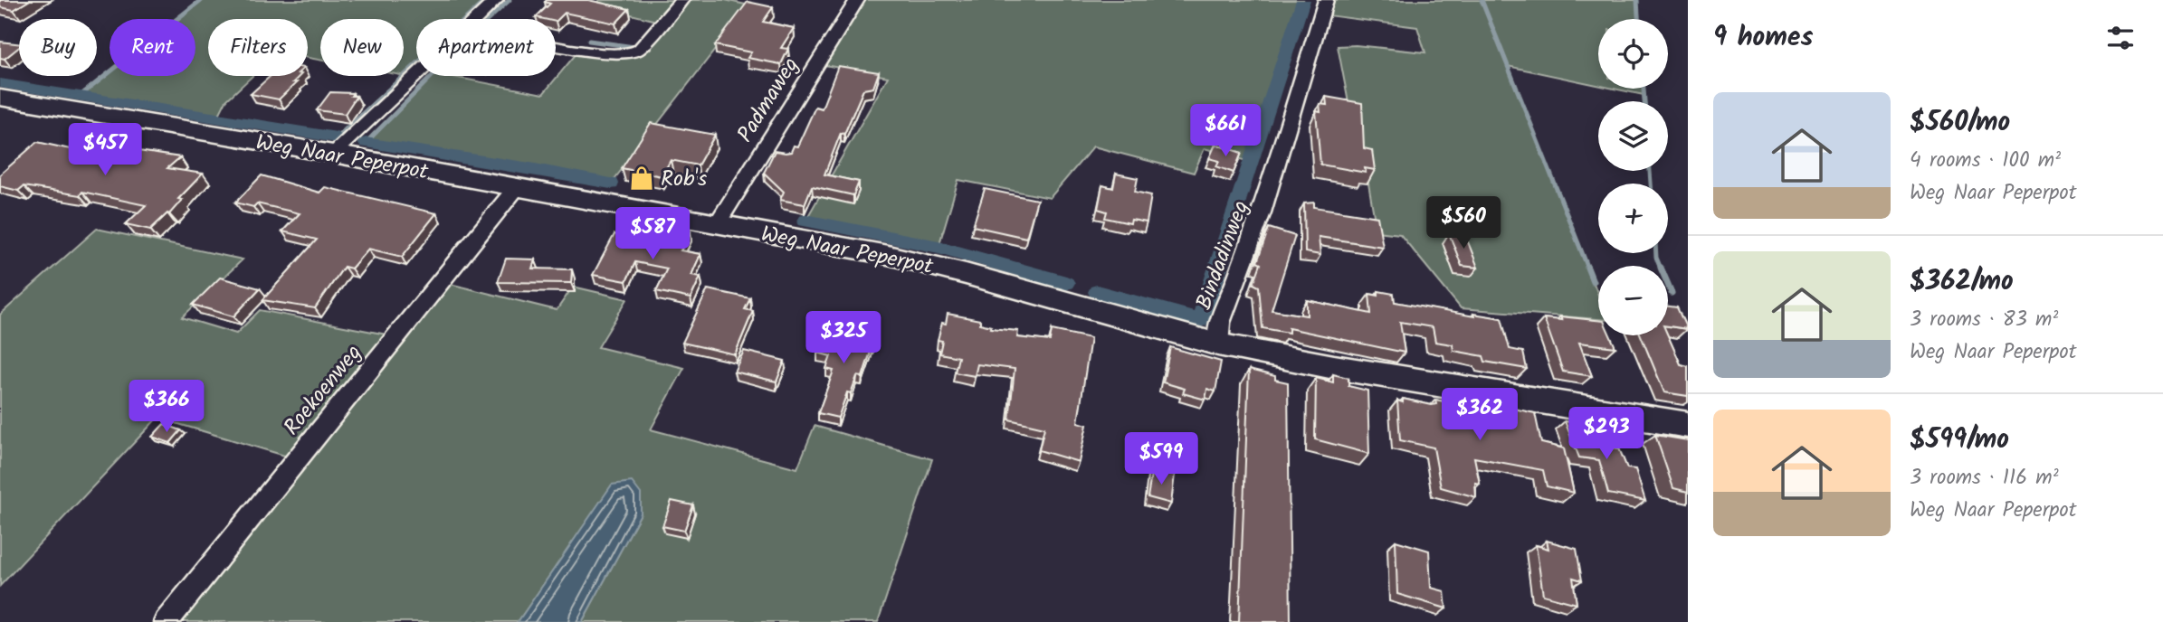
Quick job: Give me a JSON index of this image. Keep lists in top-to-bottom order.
{
  "streets": {
    "street": [
      "Padmaweg",
      "Weg Naar Peperpot",
      "Bindadinweg",
      "Roekoenweg"
    ]
  },
  "crossings": [
    ["Padmaweg", "Weg Naar Peperpot"],
    ["Weg Naar Peperpot", "Bindadinweg"],
    ["Weg Naar Peperpot", "Roekoenweg"]
  ],
  "places": {
    "shop": ["Rob's"]
  },
  "page": {
    "heading": "9 homes",
    "map_buttons": ["+", "−"],
    "chip": [
      "Buy",
      "Rent",
      "Filters",
      "New",
      "Apartment"
    ],
    "list": [
      {
        "name": "$560/mo",
        "note": "4 rooms · 100 m² · Weg Naar Peperpot"
      },
      {
        "name": "$362/mo",
        "note": "3 rooms · 83 m² · Weg Naar Peperpot"
      },
      {
        "name": "$599/mo",
        "note": "3 rooms · 116 m² · Weg Naar Peperpot"
      }
    ],
    "price": [
      "$661",
      "$457",
      "$560",
      "$587",
      "$325",
      "$366",
      "$362",
      "$293",
      "$599"
    ]
  }
}
